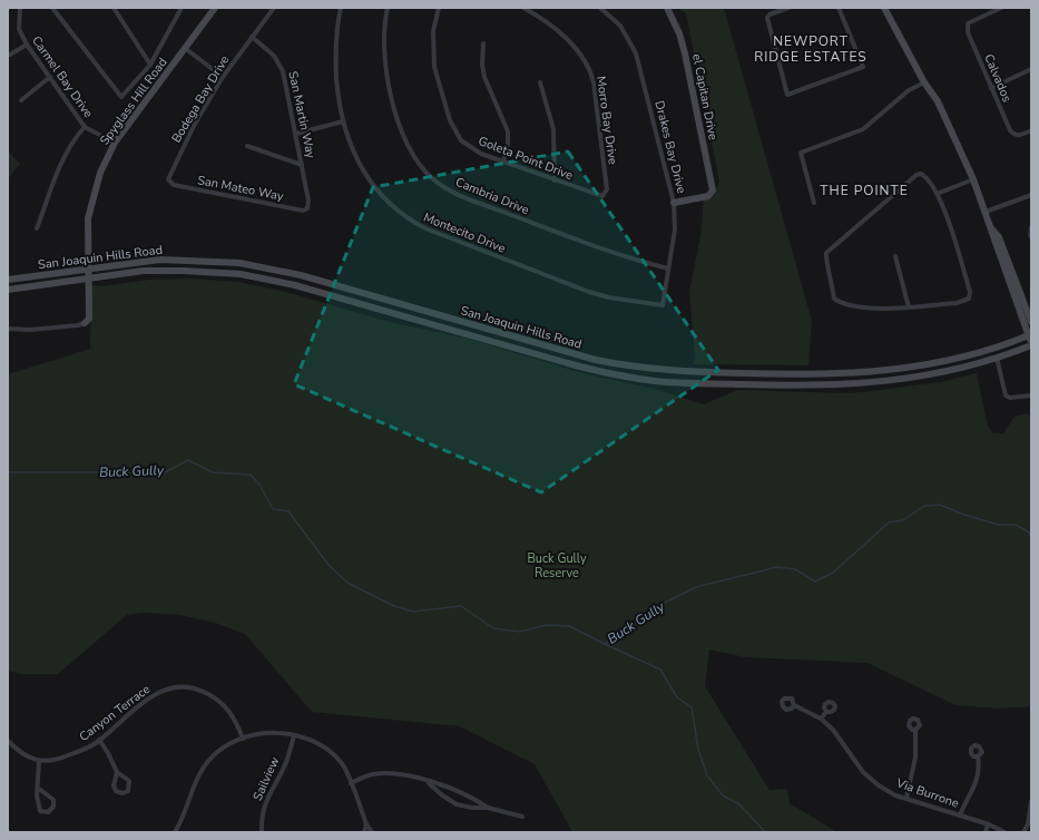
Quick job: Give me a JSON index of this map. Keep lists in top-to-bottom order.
{
  "streets": {
    "main road": ["el Capitan Drive", "Spyglass Hill Road", "San Joaquin Hills Road"],
    "street": [
      "Carmel Bay Drive",
      "Calvados",
      "Bodega Bay Drive",
      "San Martin Way",
      "Morro Bay Drive",
      "Drakes Bay Drive",
      "Goleta Point Drive",
      "San Mateo Way",
      "Cambria Drive",
      "Montecito Drive",
      "Canyon Terrace",
      "Sailview",
      "Via Burrone"
    ]
  },
  "crossings": [
    ["Carmel Bay Drive", "Spyglass Hill Road"],
    ["el Capitan Drive", "Drakes Bay Drive"],
    ["Bodega Bay Drive", "San Martin Way"],
    ["Bodega Bay Drive", "San Mateo Way"],
    ["Spyglass Hill Road", "San Joaquin Hills Road"],
    ["San Martin Way", "San Mateo Way"],
    ["Morro Bay Drive", "Goleta Point Drive"],
    ["Drakes Bay Drive", "Cambria Drive"],
    ["Drakes Bay Drive", "Montecito Drive"]
  ],
  "districts": ["NEWPORT RIDGE ESTATES", "THE POINTE"],
  "water": ["Buck Gully"],
  "parks": ["Buck Gully Reserve"]
}
